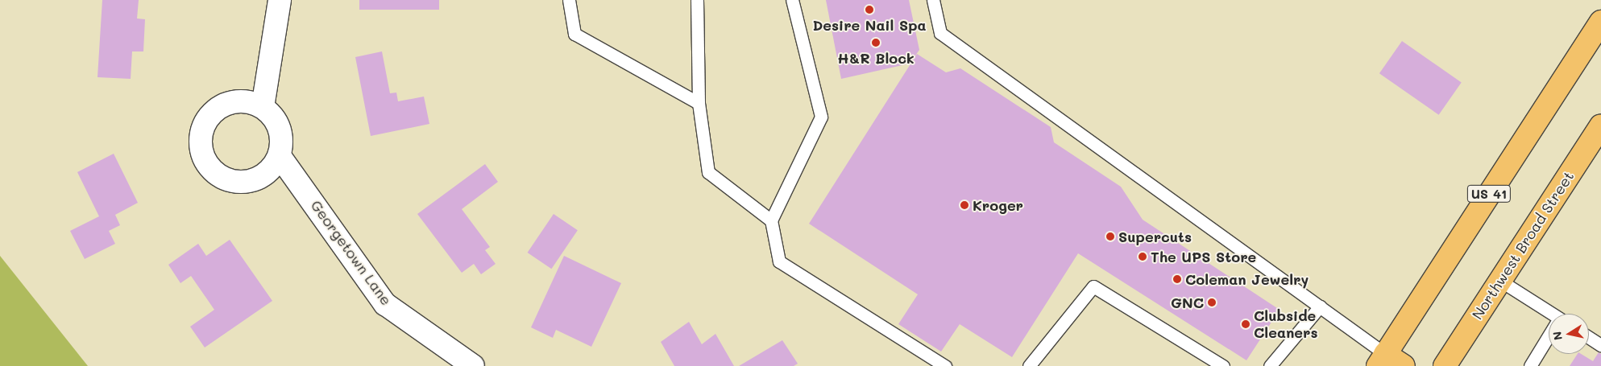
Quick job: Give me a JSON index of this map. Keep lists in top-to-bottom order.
{
  "streets": {
    "main road": ["US 41", "Northwest Broad Street"],
    "street": ["Georgetown Lane"]
  },
  "places": [
    "Desire Nail Spa",
    "H&R Block",
    "Kroger",
    "Supercuts",
    "The UPS Store",
    "Coleman Jewelry",
    "GNC",
    "Clubside Cleaners"
  ],
  "north": "left"
}
